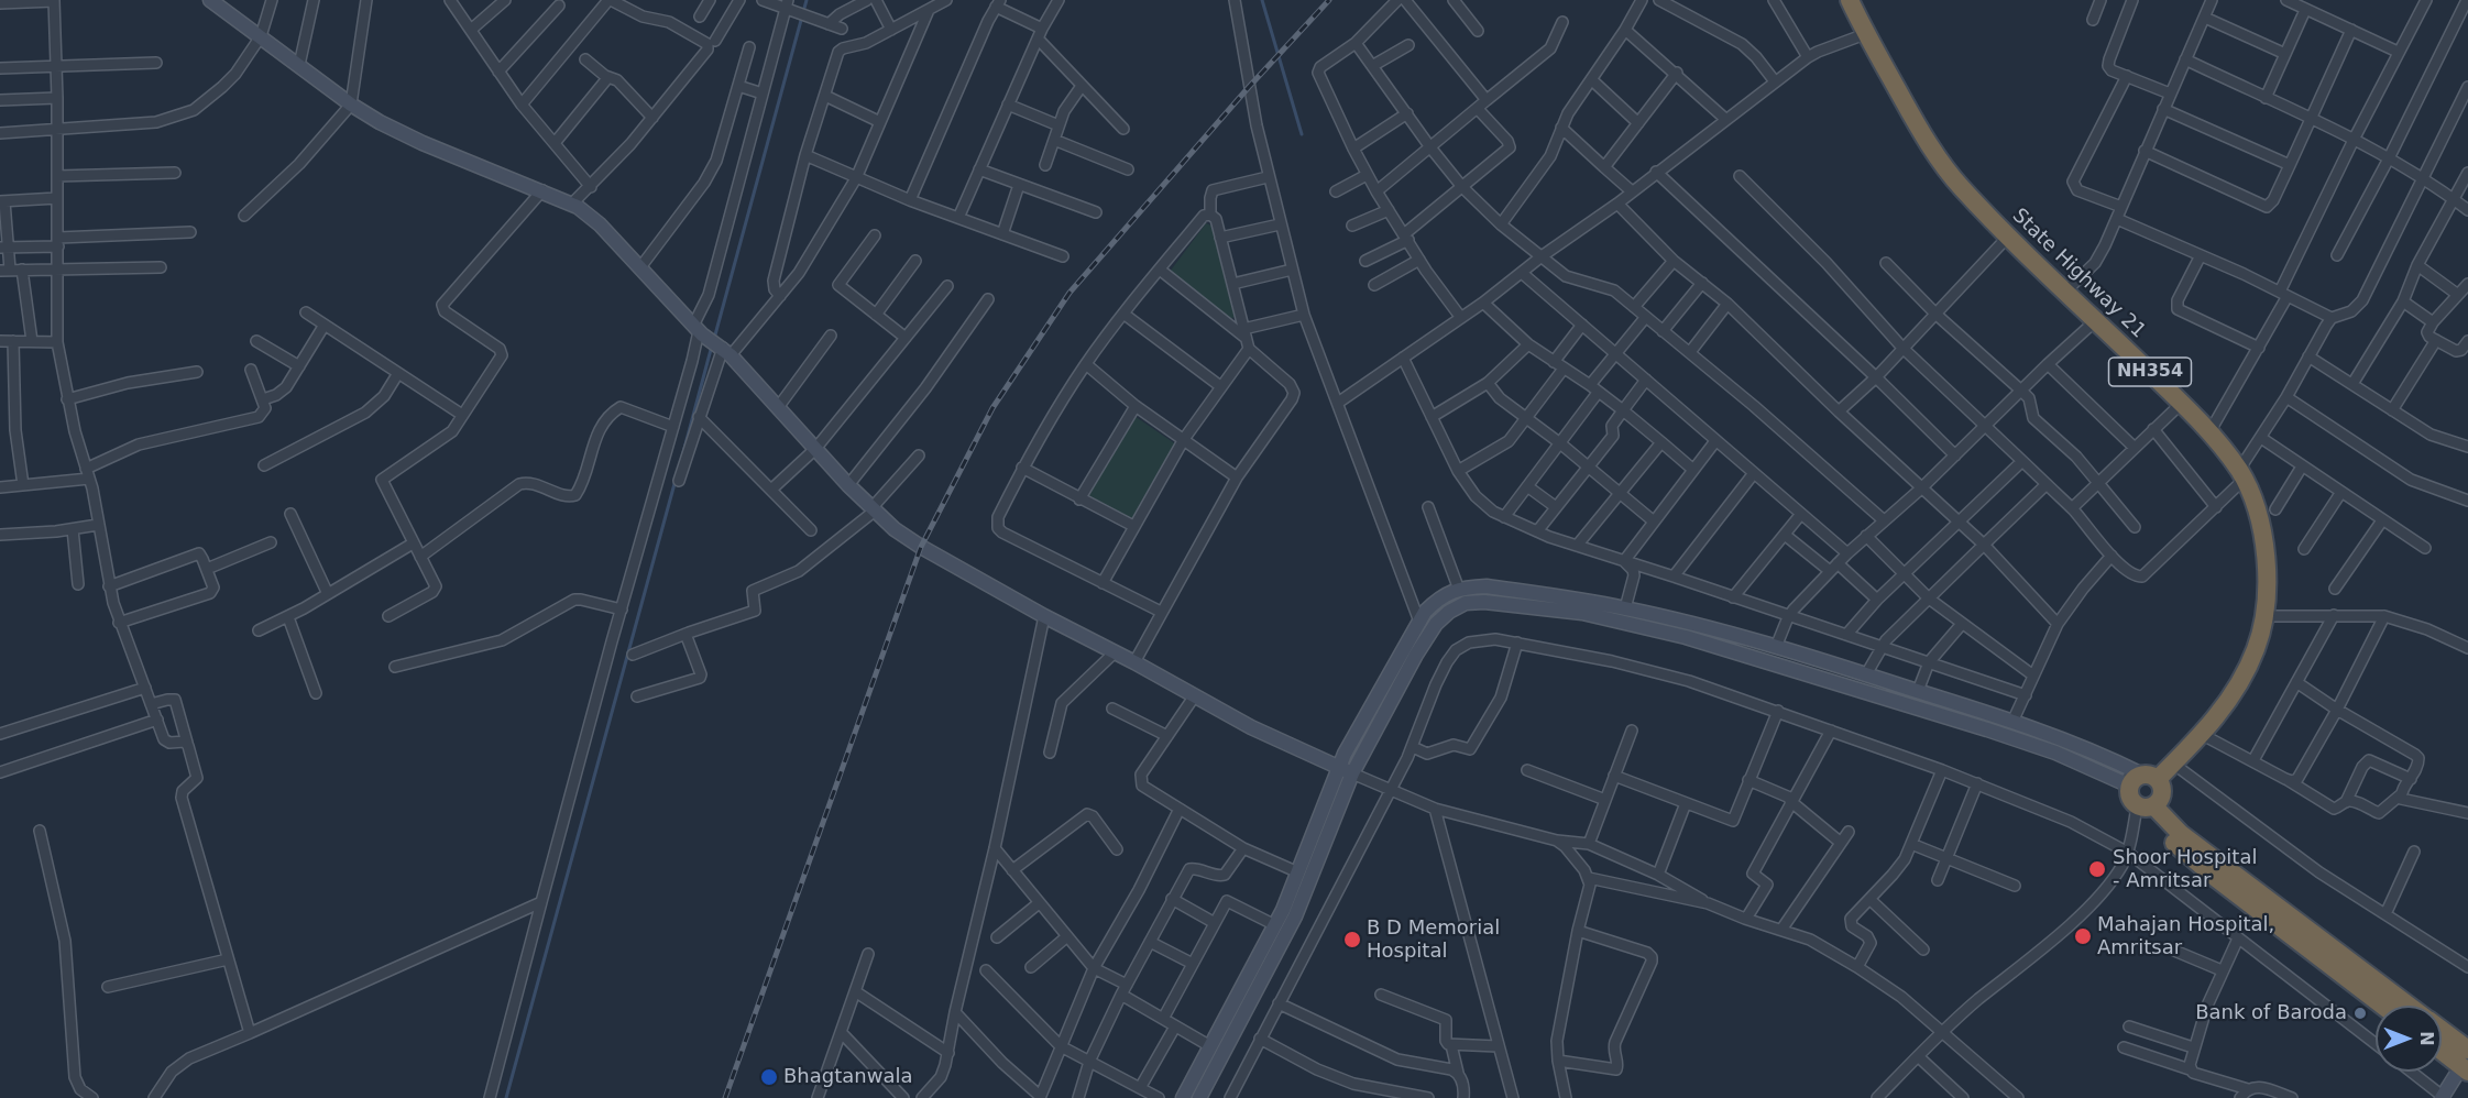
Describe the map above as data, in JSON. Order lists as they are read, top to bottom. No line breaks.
{"streets":{"highway":["State Highway 21","NH354"]},"places":["Shoor Hospital - Amritsar","Mahajan Hospital, Amritsar","B D Memorial Hospital","Bank of Baroda","Bhagtanwala"],"north":"right"}
